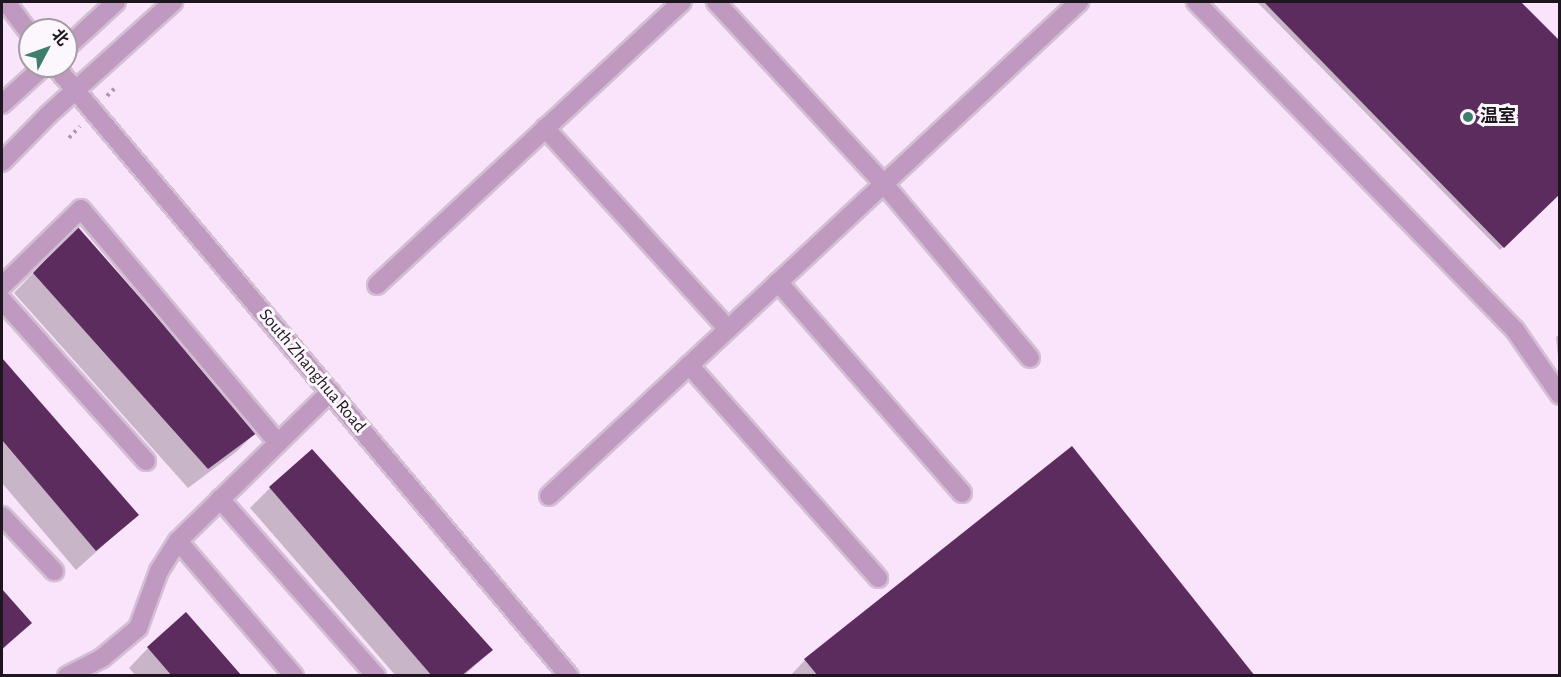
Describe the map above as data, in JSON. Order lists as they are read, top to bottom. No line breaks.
{"streets":{"street":["South Zhanghua Road"]},"places":["温室"],"north":"top right"}
